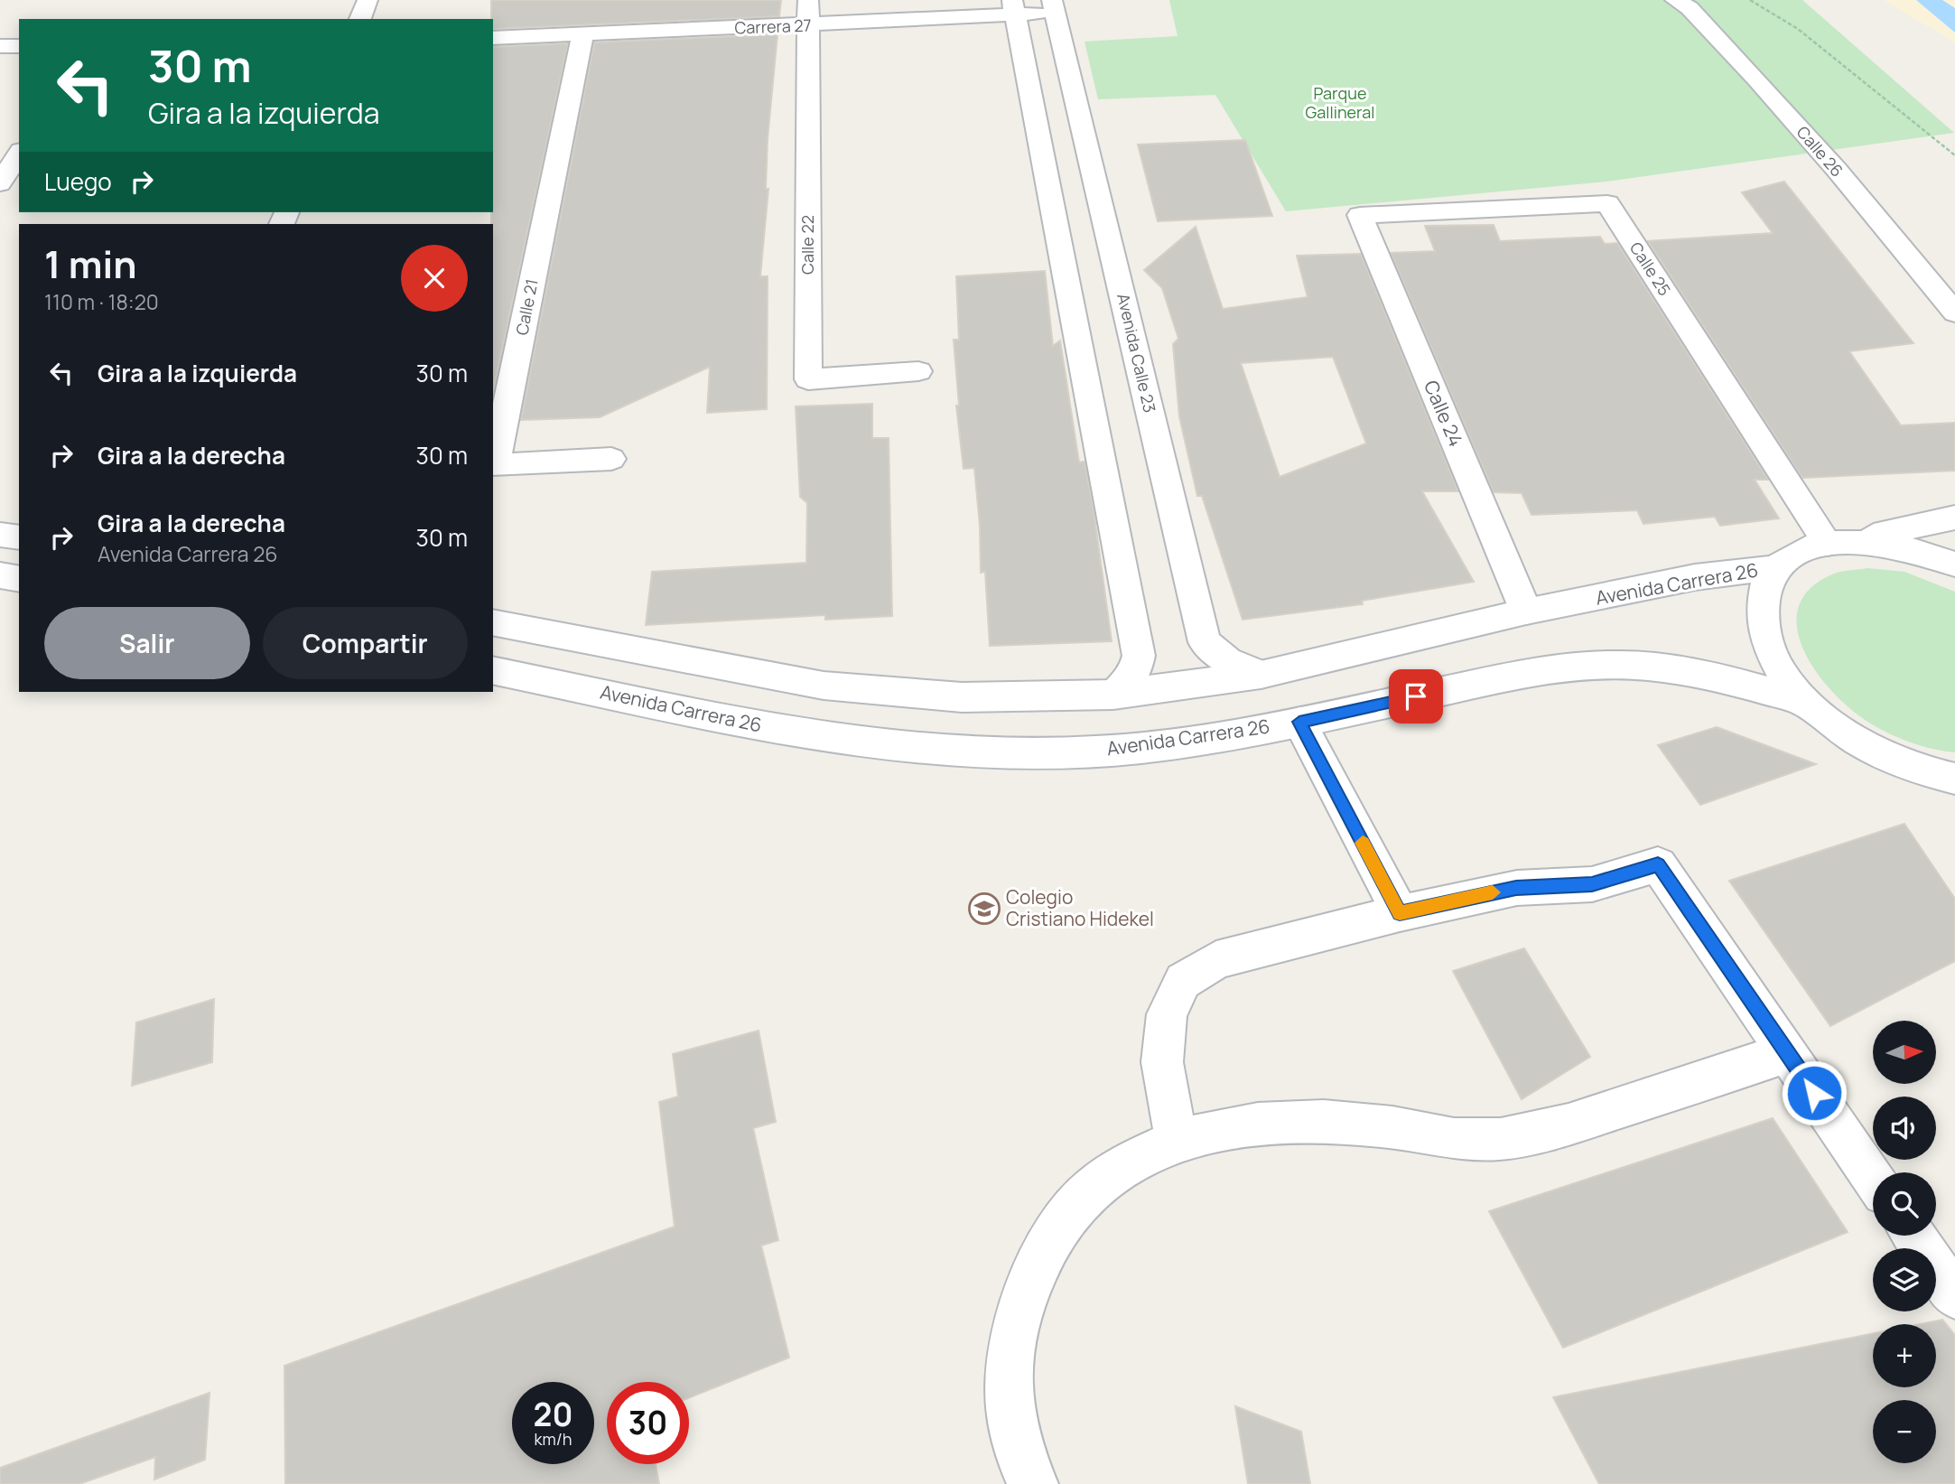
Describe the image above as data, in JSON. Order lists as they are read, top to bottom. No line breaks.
{"streets":{"street":["Carrera 27","Calle 26","Calle 22","Calle 25","Calle 21","Avenida Calle 23","Calle 24","Avenida Carrera 26"]},"crossings":[["Carrera 27","Calle 22"],["Carrera 27","Calle 21"],["Carrera 27","Avenida Calle 23"],["Calle 25","Calle 24"],["Avenida Calle 23","Avenida Carrera 26"],["Calle 24","Avenida Carrera 26"]],"parks":["Parque Gallineral"],"places":{"school or university":["Colegio Cristiano Hidekel"]},"north":"right","page":{"turn":["30 m","Gira a la izquierda"],"then":"Luego","heading":["1 min","110 m · 18:20"],"list":[{"name":"Gira a la izquierda","value":"30 m"},{"name":"Gira a la derecha","value":"30 m"},{"name":"Gira a la derecha","note":"Avenida Carrera 26","value":"30 m"}],"buttons":["Salir","Compartir"],"map_buttons":["+","−"],"speed":"20 km/h","limit":"30"}}
